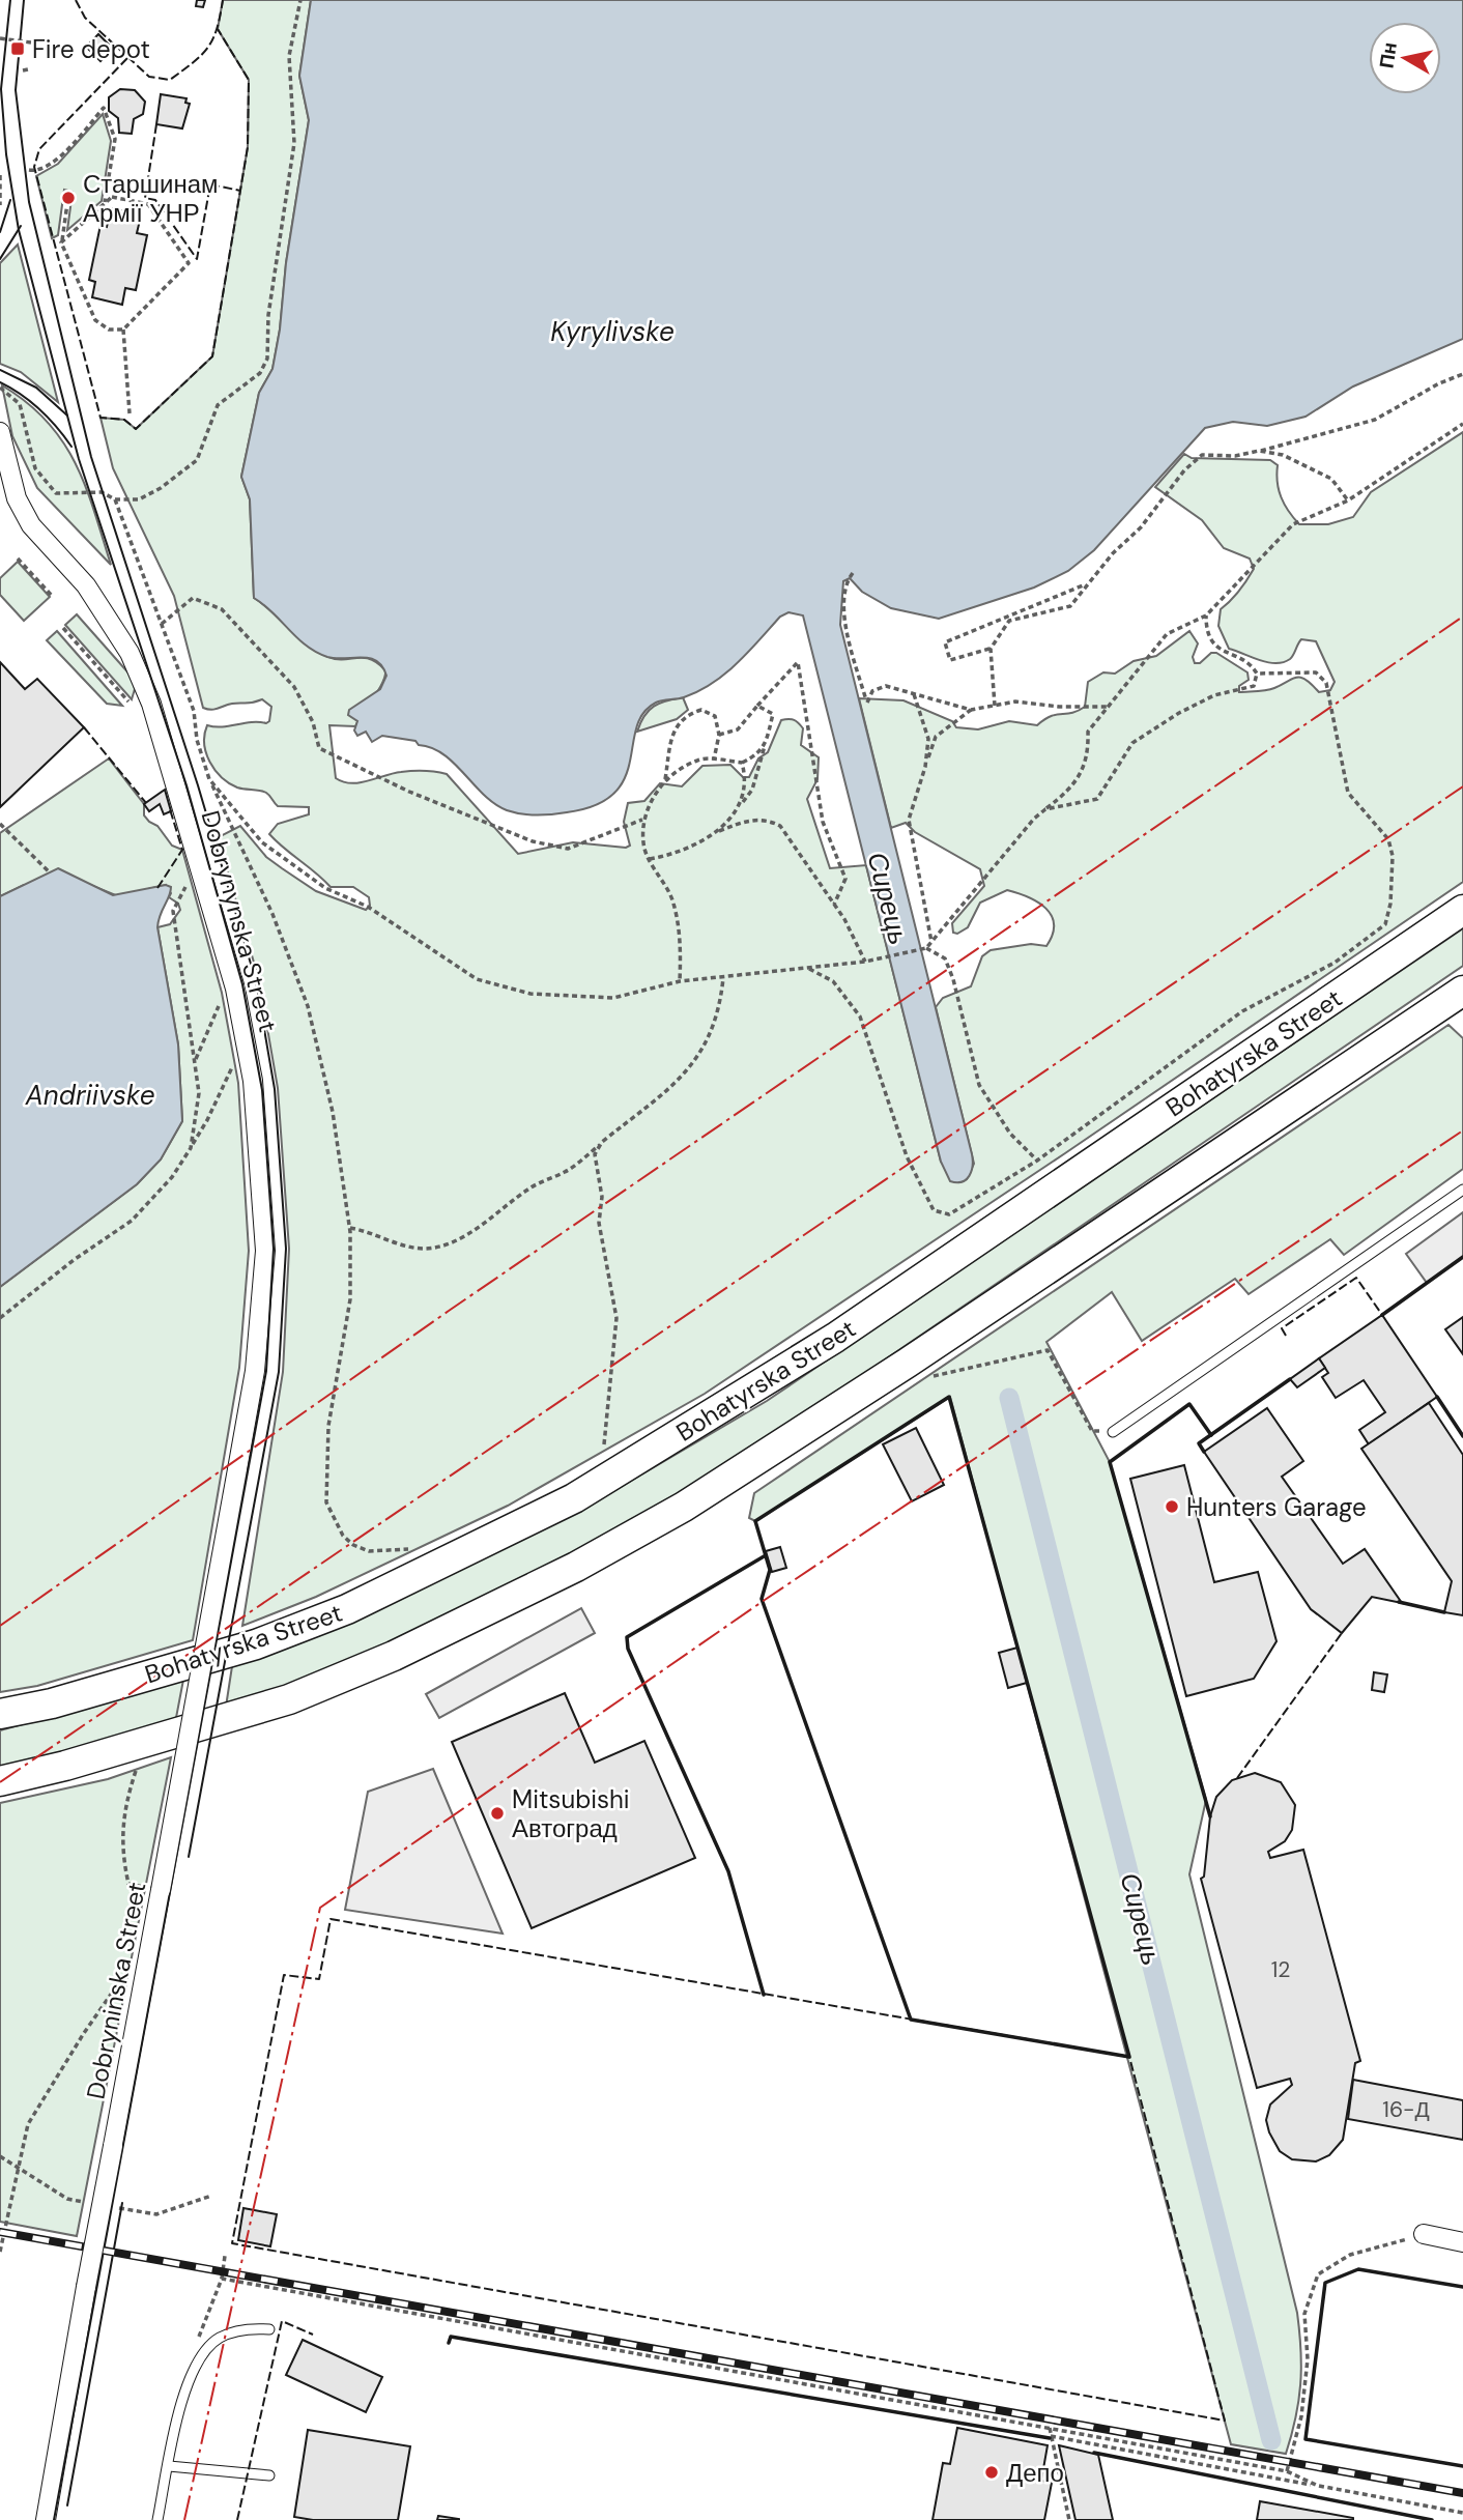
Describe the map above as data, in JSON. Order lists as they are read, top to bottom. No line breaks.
{"streets":{"main road":["Bohatyrska Street"],"street":["Dobrynynska Street","Dobryninska Street"]},"crossings":[["Dobrynynska Street","Dobryninska Street"]],"water":["Kyrylivske","Сирець","Andriivske"],"places":{"transit":["Fire depot"],"other":["Старшинам Армії УНР","Hunters Garage","Mitsubishi Автоград","Депо"]},"house_numbers":["12","16-Д"],"north":"left"}
